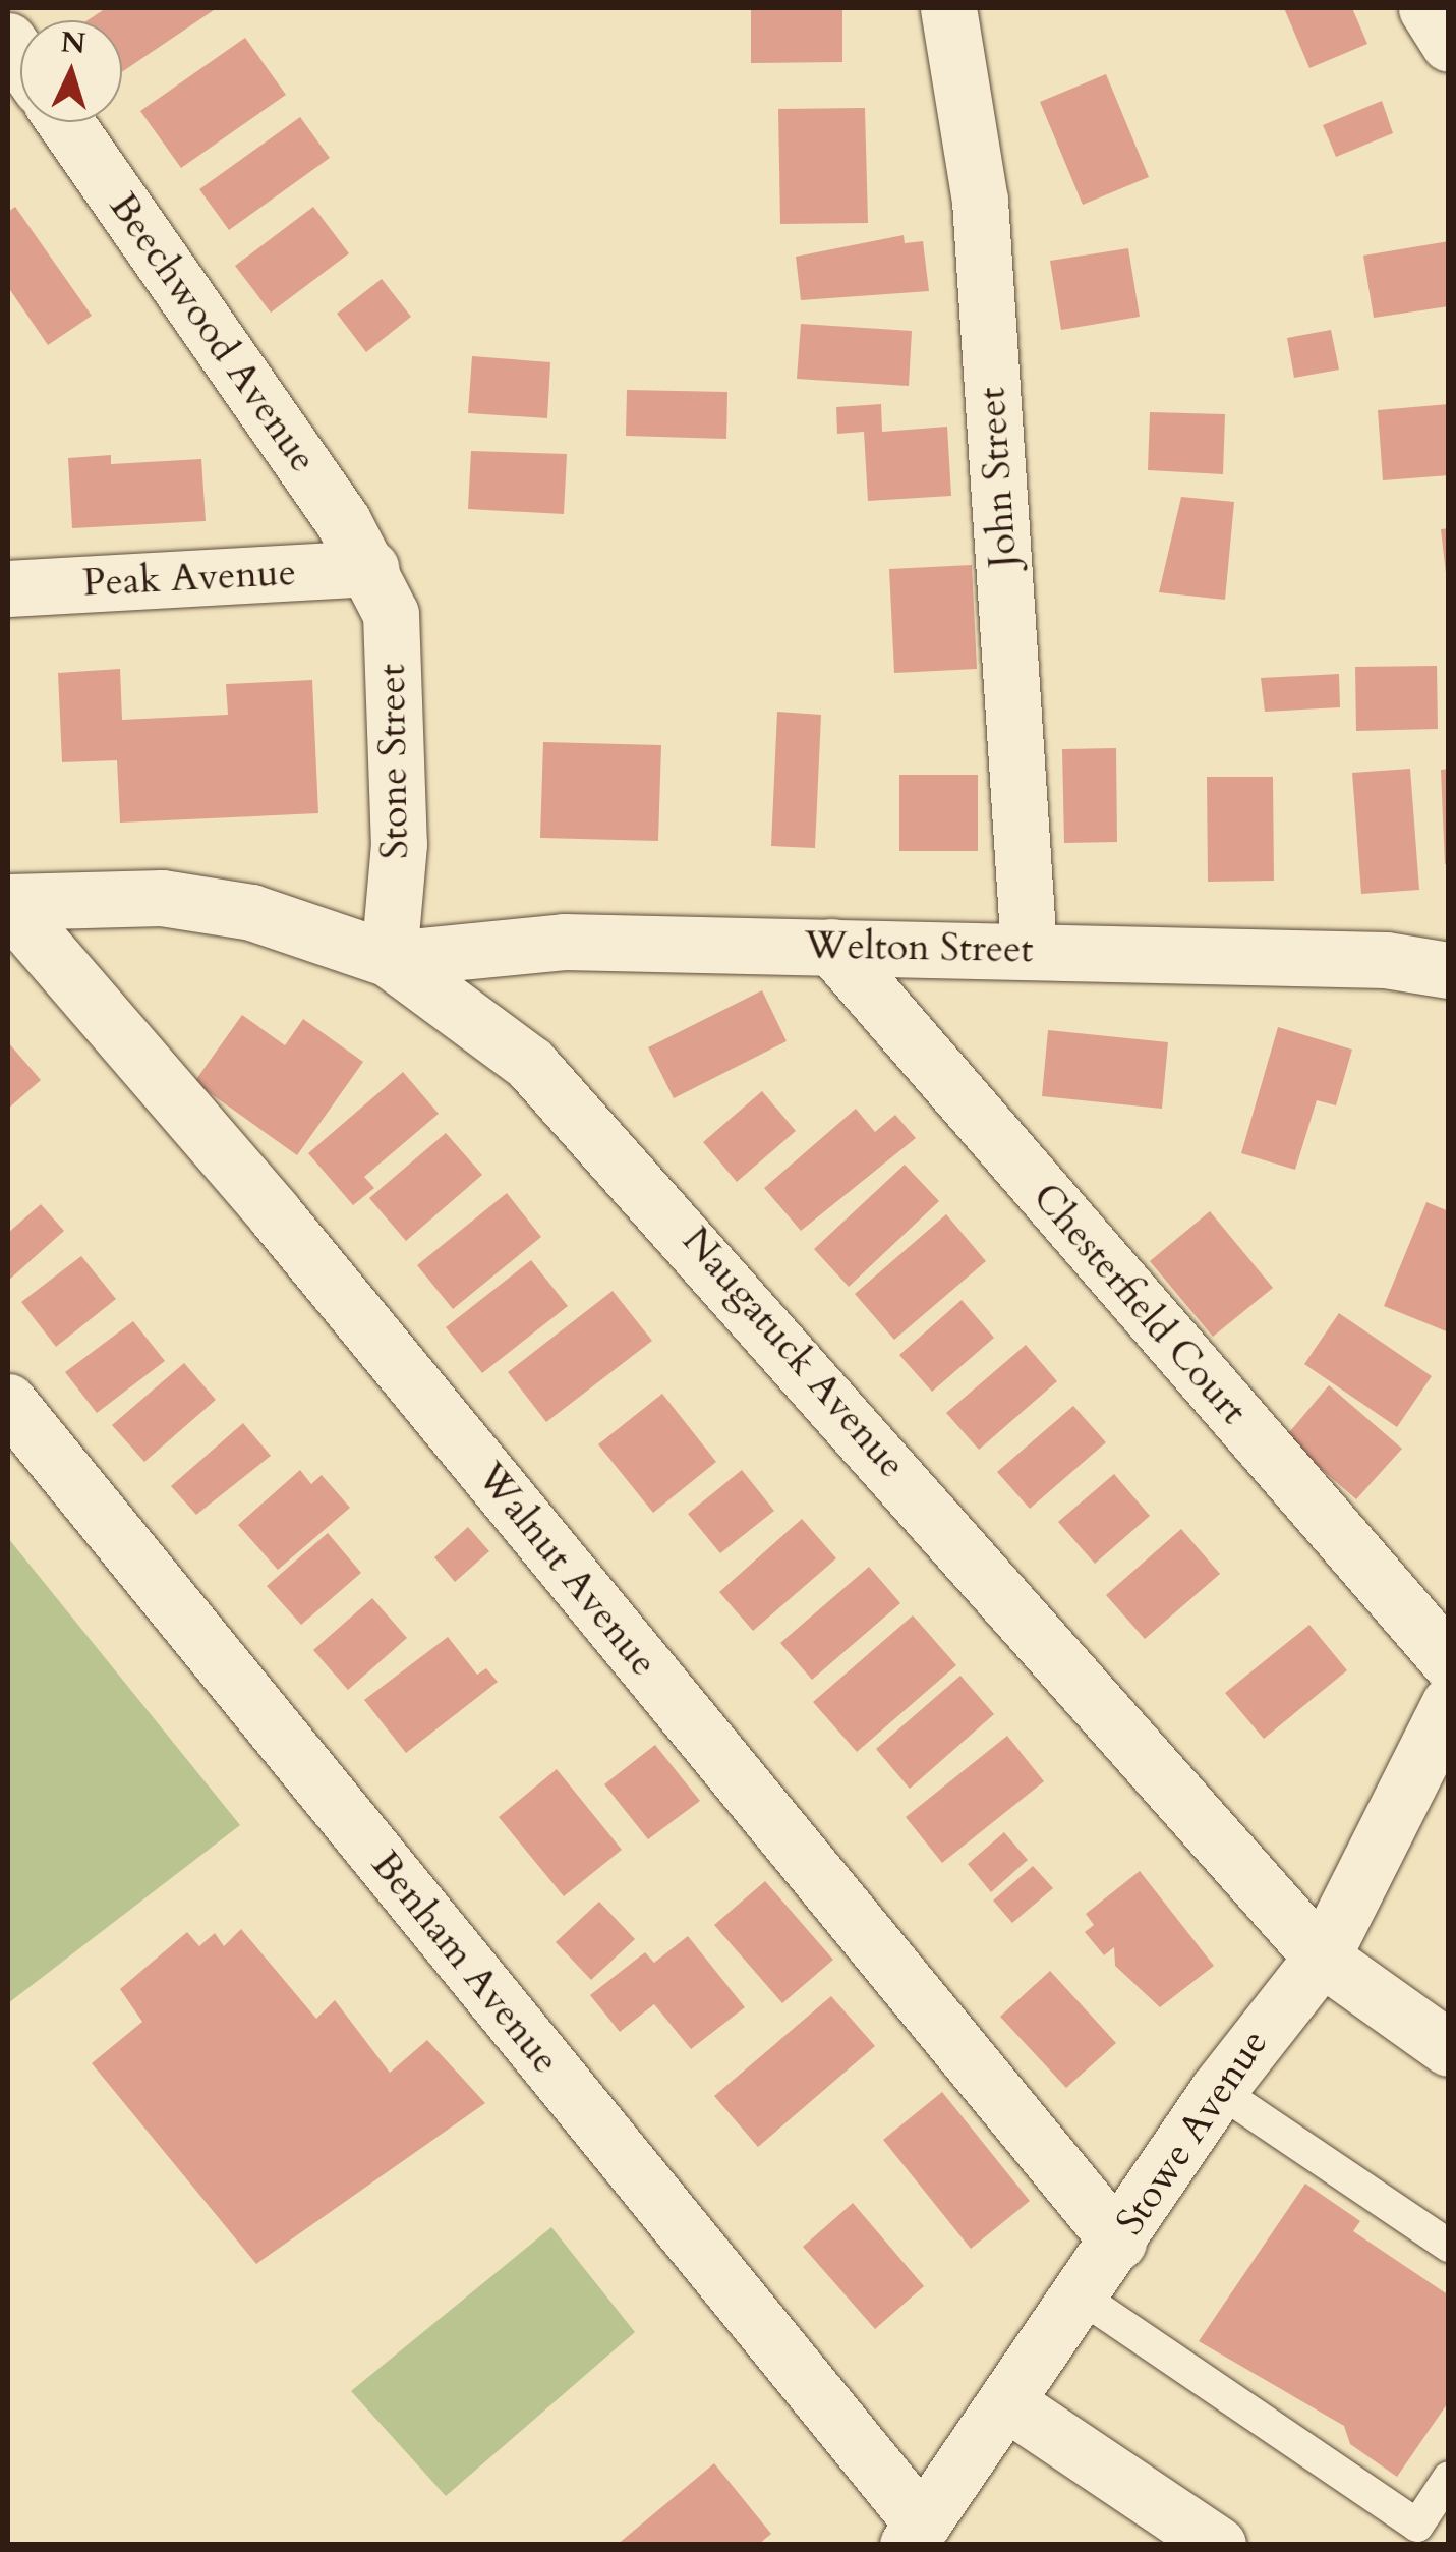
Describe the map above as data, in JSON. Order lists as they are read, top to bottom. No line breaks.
{"streets":{"street":["Beechwood Avenue","John Street","Peak Avenue","Stone Street","Welton Street","Chesterfield Court","Naugatuck Avenue","Walnut Avenue","Benham Avenue","Stowe Avenue"]},"crossings":[["Beechwood Avenue","Peak Avenue"],["Beechwood Avenue","Stone Street"],["John Street","Welton Street"],["Peak Avenue","Stone Street"],["Stone Street","Welton Street"],["Stone Street","Naugatuck Avenue"],["Welton Street","Chesterfield Court"],["Welton Street","Naugatuck Avenue"],["Naugatuck Avenue","Walnut Avenue"],["Naugatuck Avenue","Stowe Avenue"],["Walnut Avenue","Stowe Avenue"],["Benham Avenue","Stowe Avenue"]],"north":"top"}
